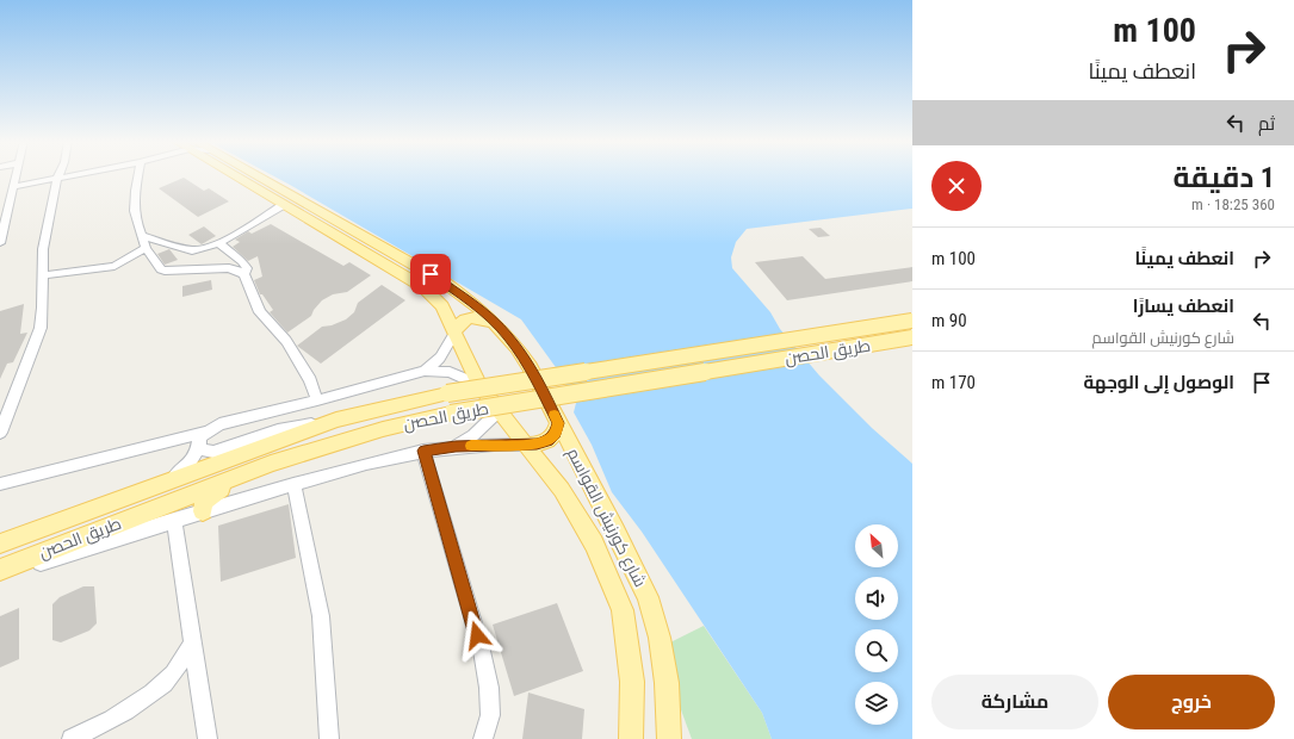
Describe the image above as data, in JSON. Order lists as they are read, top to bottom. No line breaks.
{"streets":{"main road":["طريق الحصن","شارع كورنيش القواسم"]},"north":"top left","page":{"turn":["100 m","انعطف يمينًا"],"then":"ثم","heading":["1 دقيقة","360 m · 18:25"],"list":[{"name":"انعطف يمينًا","value":"100 m"},{"name":"انعطف يسارًا","note":"شارع كورنيش القواسم","value":"90 m"},{"name":"الوصول إلى الوجهة","value":"170 m"}],"buttons":["خروج","مشاركة"]}}
